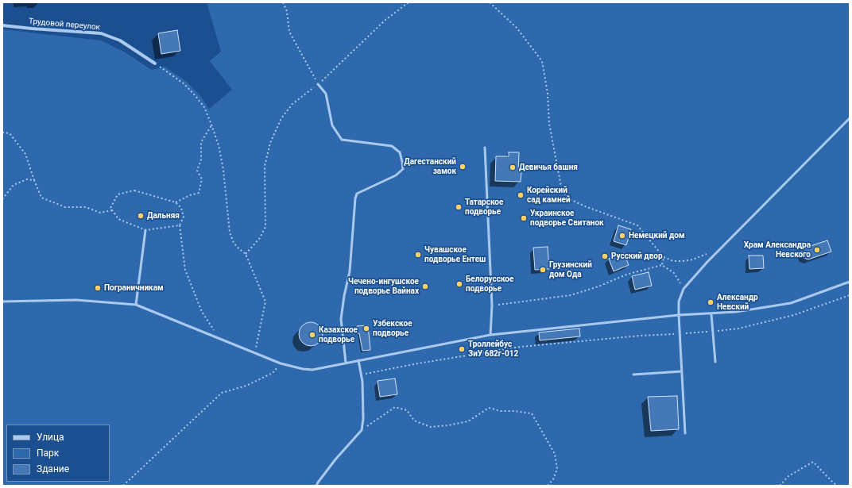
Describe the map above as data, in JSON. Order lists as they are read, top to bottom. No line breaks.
{"streets":{"street":["Трудовой переулок"]},"places":["Дагестанский замок","Девичья башня","Корейский сад камней","Татарское подворье","Дальняя","Украинское подворье Свитанок","Немецкий дом","Храм Александра Невского","Чувашское подворье Ентеш","Русский двор","Грузинский дом Ода","Белорусское подворье","Чечено-ингушское подворье Вайнах","Пограничникам","Александр Невский","Узбекское подворье","Казахское подворье","Троллейбус ЗиУ 682г-012"],"legend":["Улица","Парк","Здание"]}
